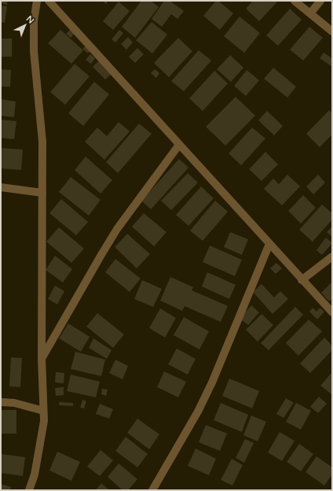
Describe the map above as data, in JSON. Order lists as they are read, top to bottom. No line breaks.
{"north":"top right"}
